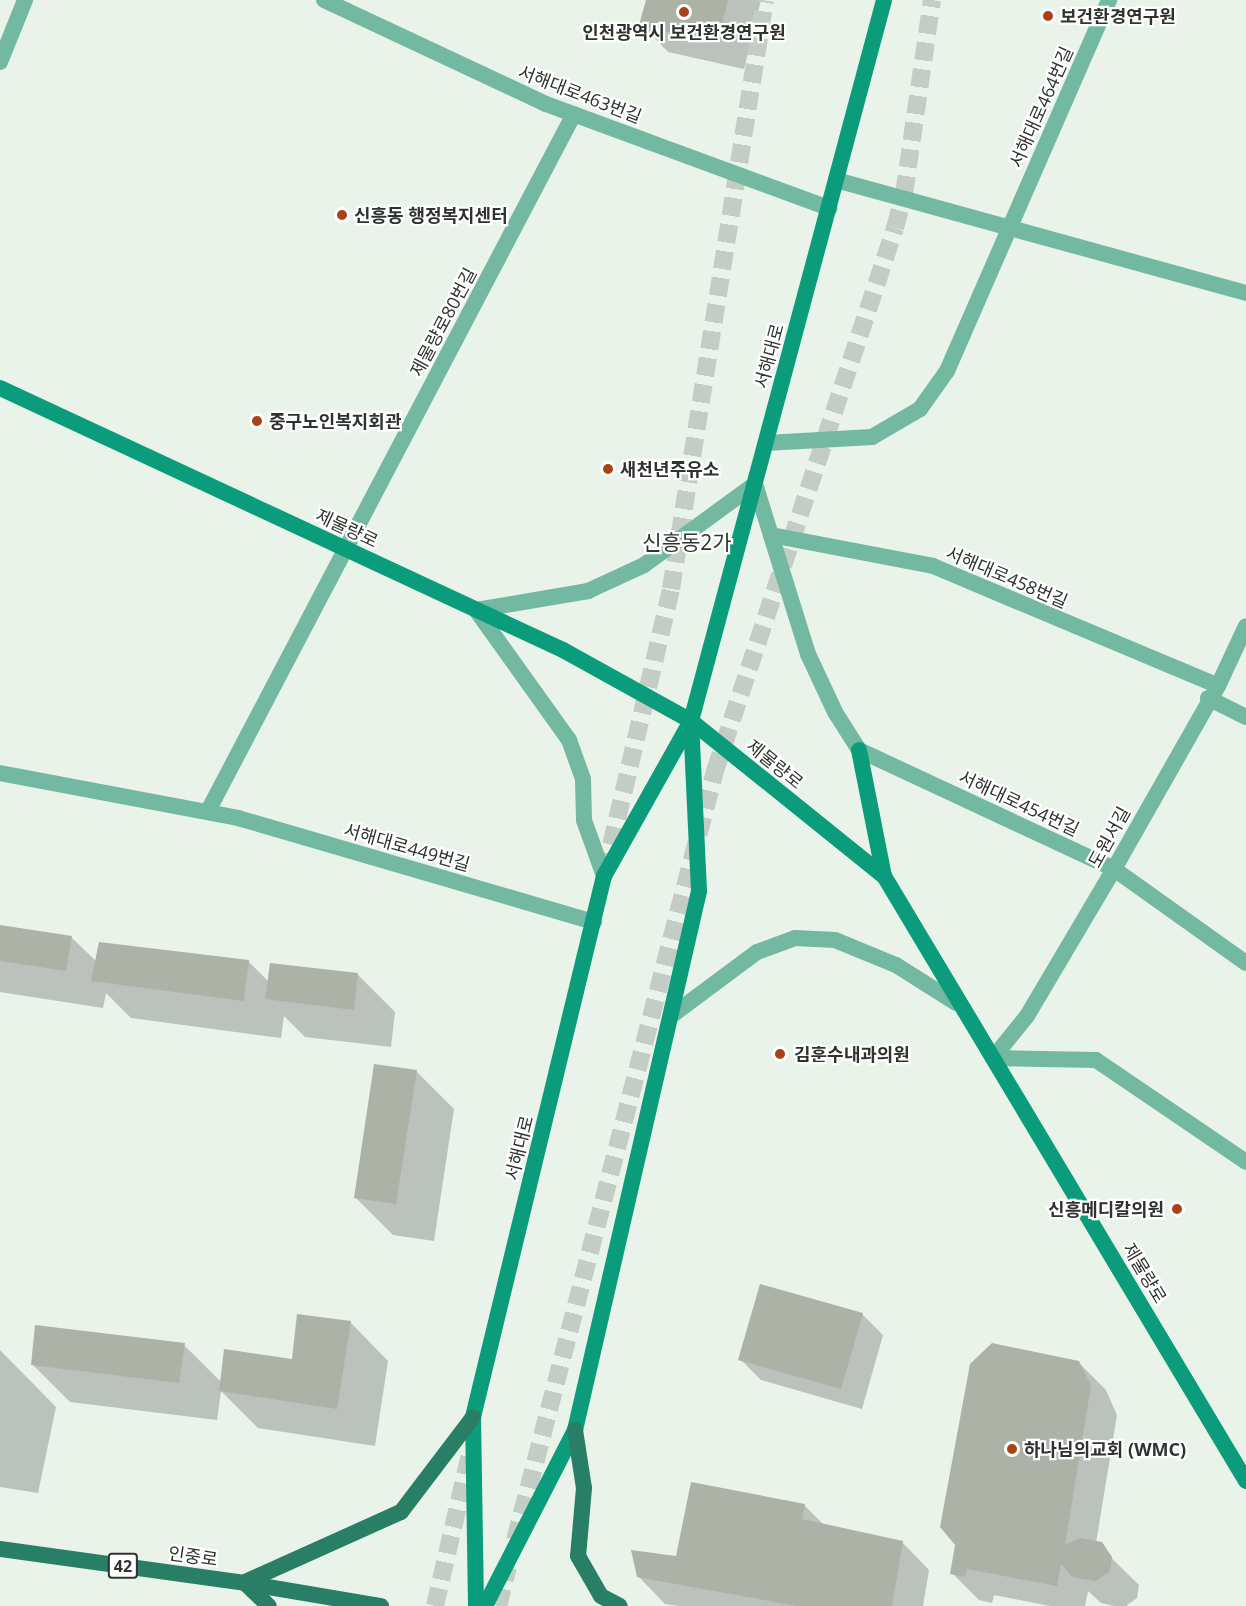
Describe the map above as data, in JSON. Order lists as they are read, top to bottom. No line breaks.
{"streets":{"main road":["서해대로","제물량로","인중로","42"],"street":["서해대로463번길","서해대로464번길","제물량로80번길","서해대로458번길","서해대로454번길","도원서길","서해대로449번길"]},"crossings":[["서해대로463번길","제물량로80번길"],["서해대로463번길","서해대로"],["서해대로464번길","서해대로"],["제물량로80번길","제물량로"],["서해대로","제물량로"],["서해대로","서해대로449번길"],["제물량로","도원서길"],["서해대로458번길","도원서길"],["서해대로454번길","도원서길"]],"districts":["신흥동2가"],"places":["인천광역시 보건환경연구원","보건환경연구원","신흥동 행정복지센터","중구노인복지회관","새천년주유소","김훈수내과의원","신흥메디칼의원","하나님의교회 (WMC)"]}
